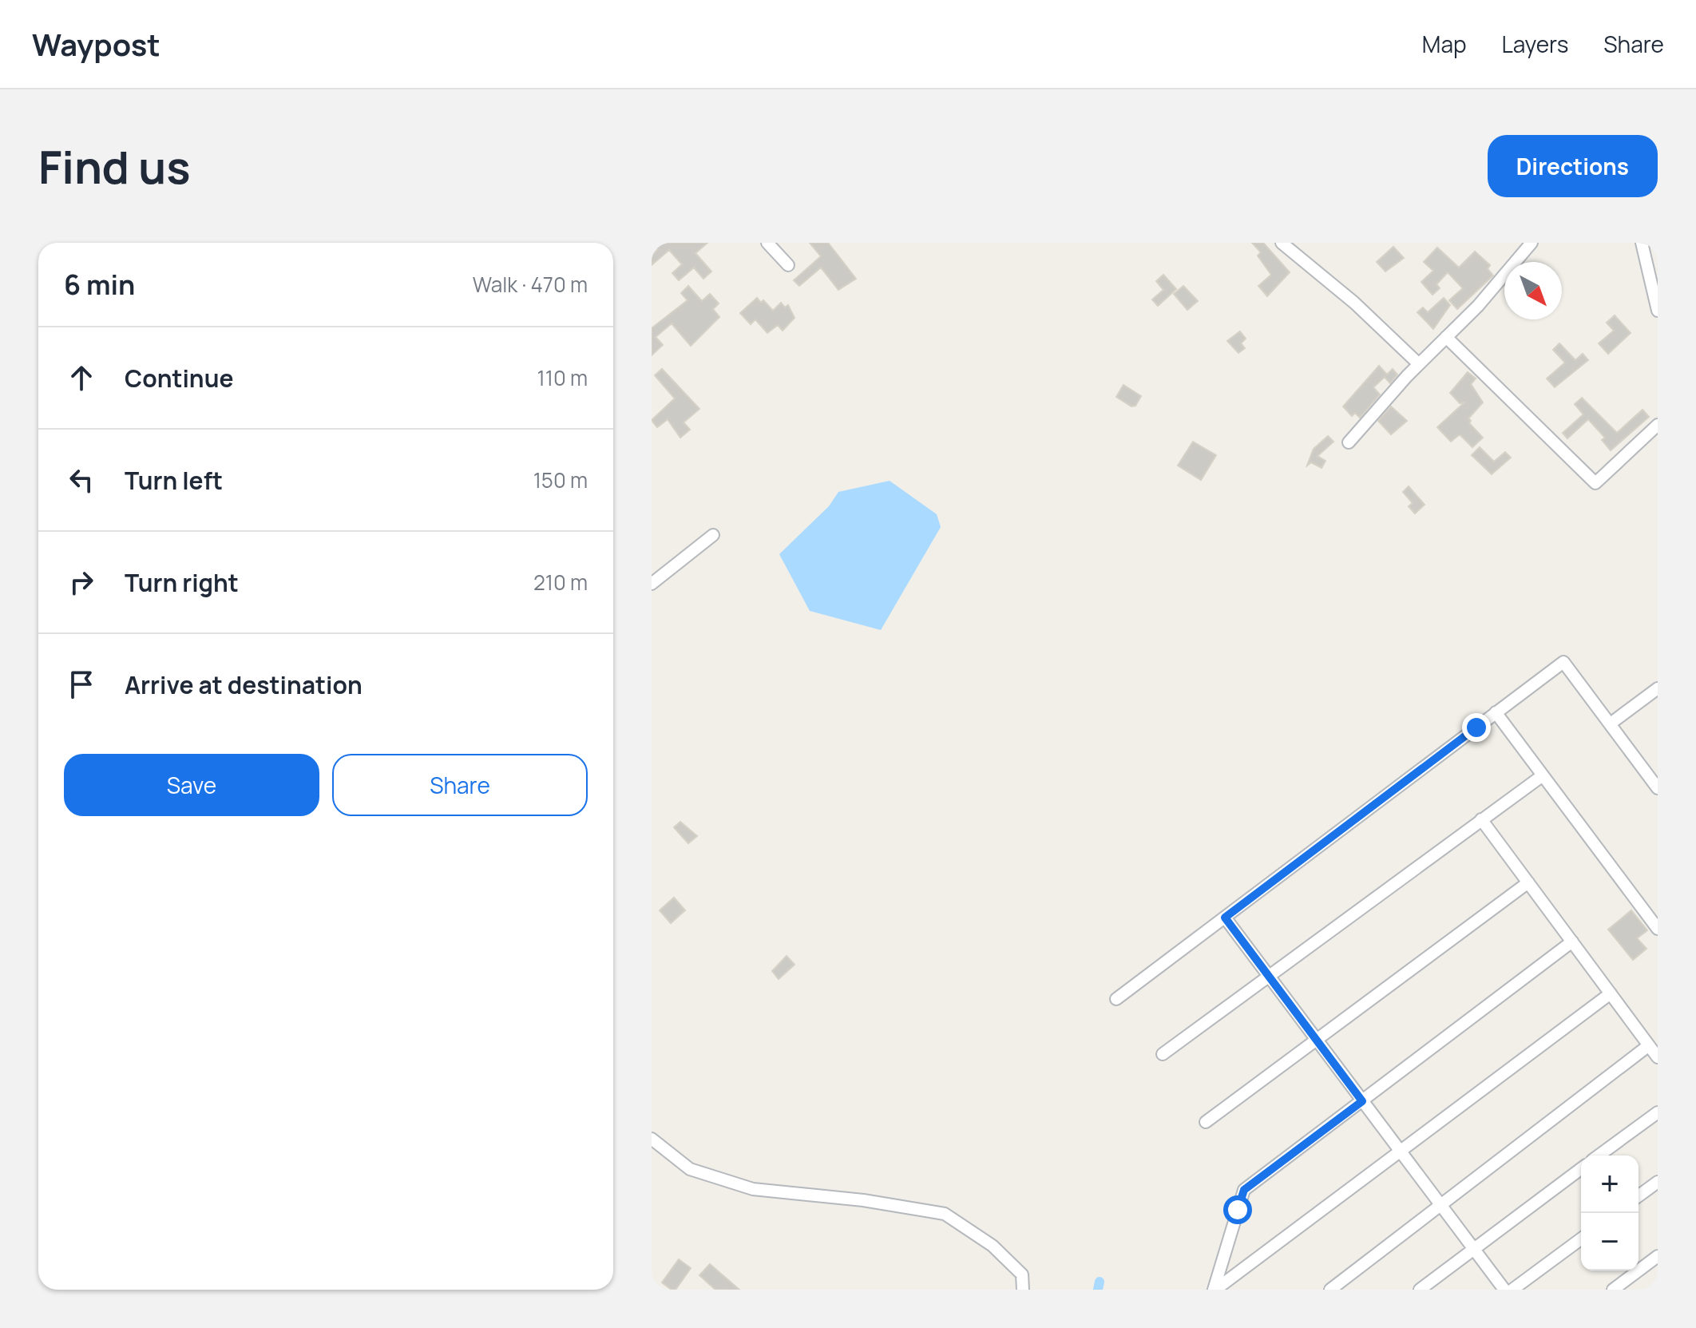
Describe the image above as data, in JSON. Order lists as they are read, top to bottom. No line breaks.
{"north":"bottom right","page":{"header":"Waypost","nav":["Map","Layers","Share"],"buttons":["Directions",["Save","Share"]],"title":"Find us","heading":["6 min","Walk · 470 m"],"list":[["Continue","110 m"],["Turn left","150 m"],["Turn right","210 m"],"Arrive at destination"],"map_buttons":["+","−"]}}
